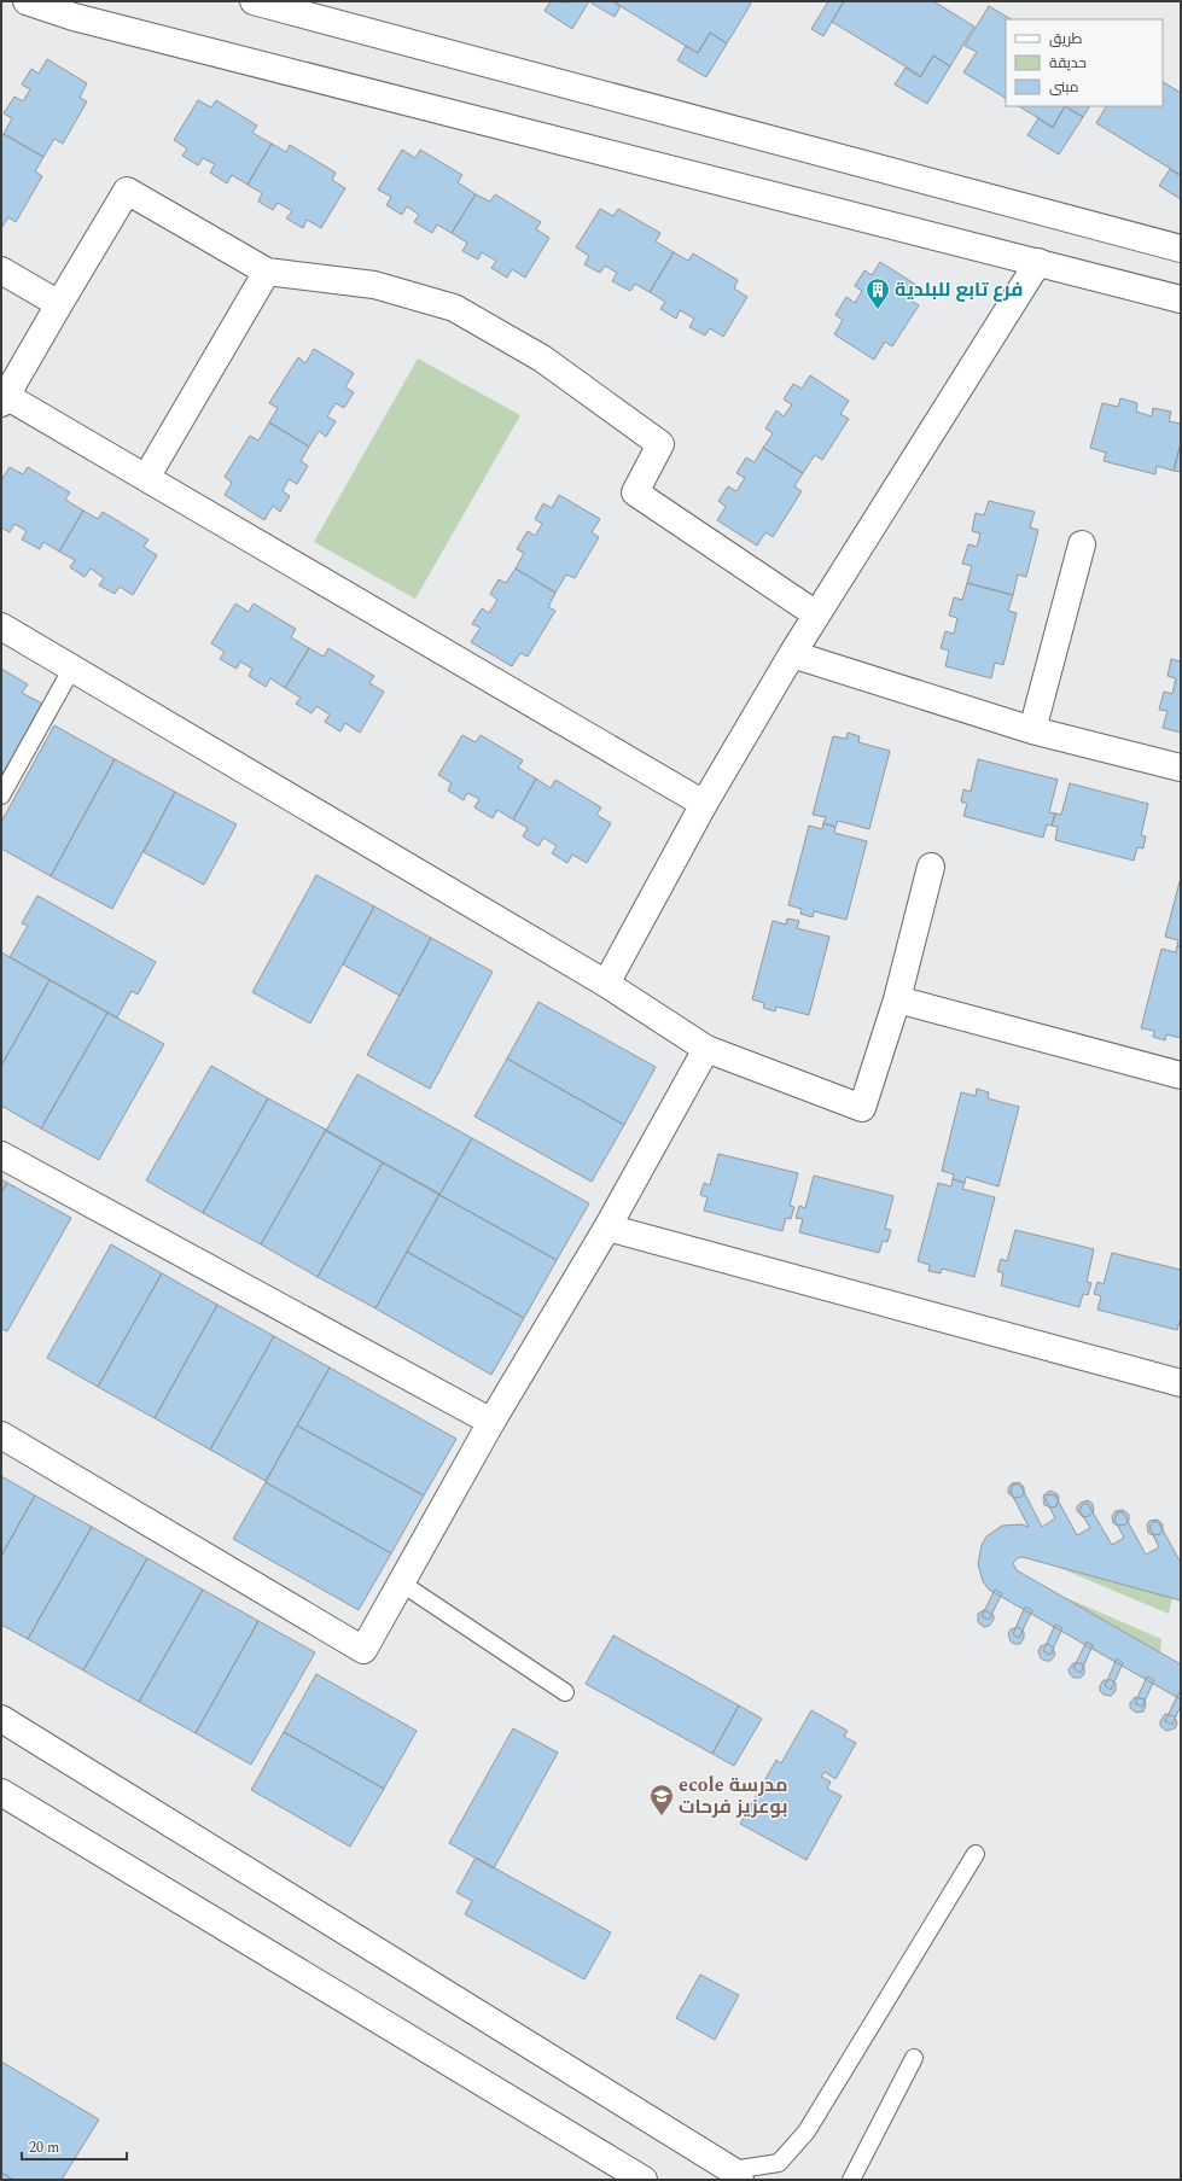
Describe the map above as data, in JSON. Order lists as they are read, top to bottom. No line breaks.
{"places":{"building":["فرع تابع للبلدية"],"school or university":["ecole مدرسة بوعزيز فرحات"]},"legend":["طريق","حديقة","مبنى"],"scale_bar":"20 m"}
